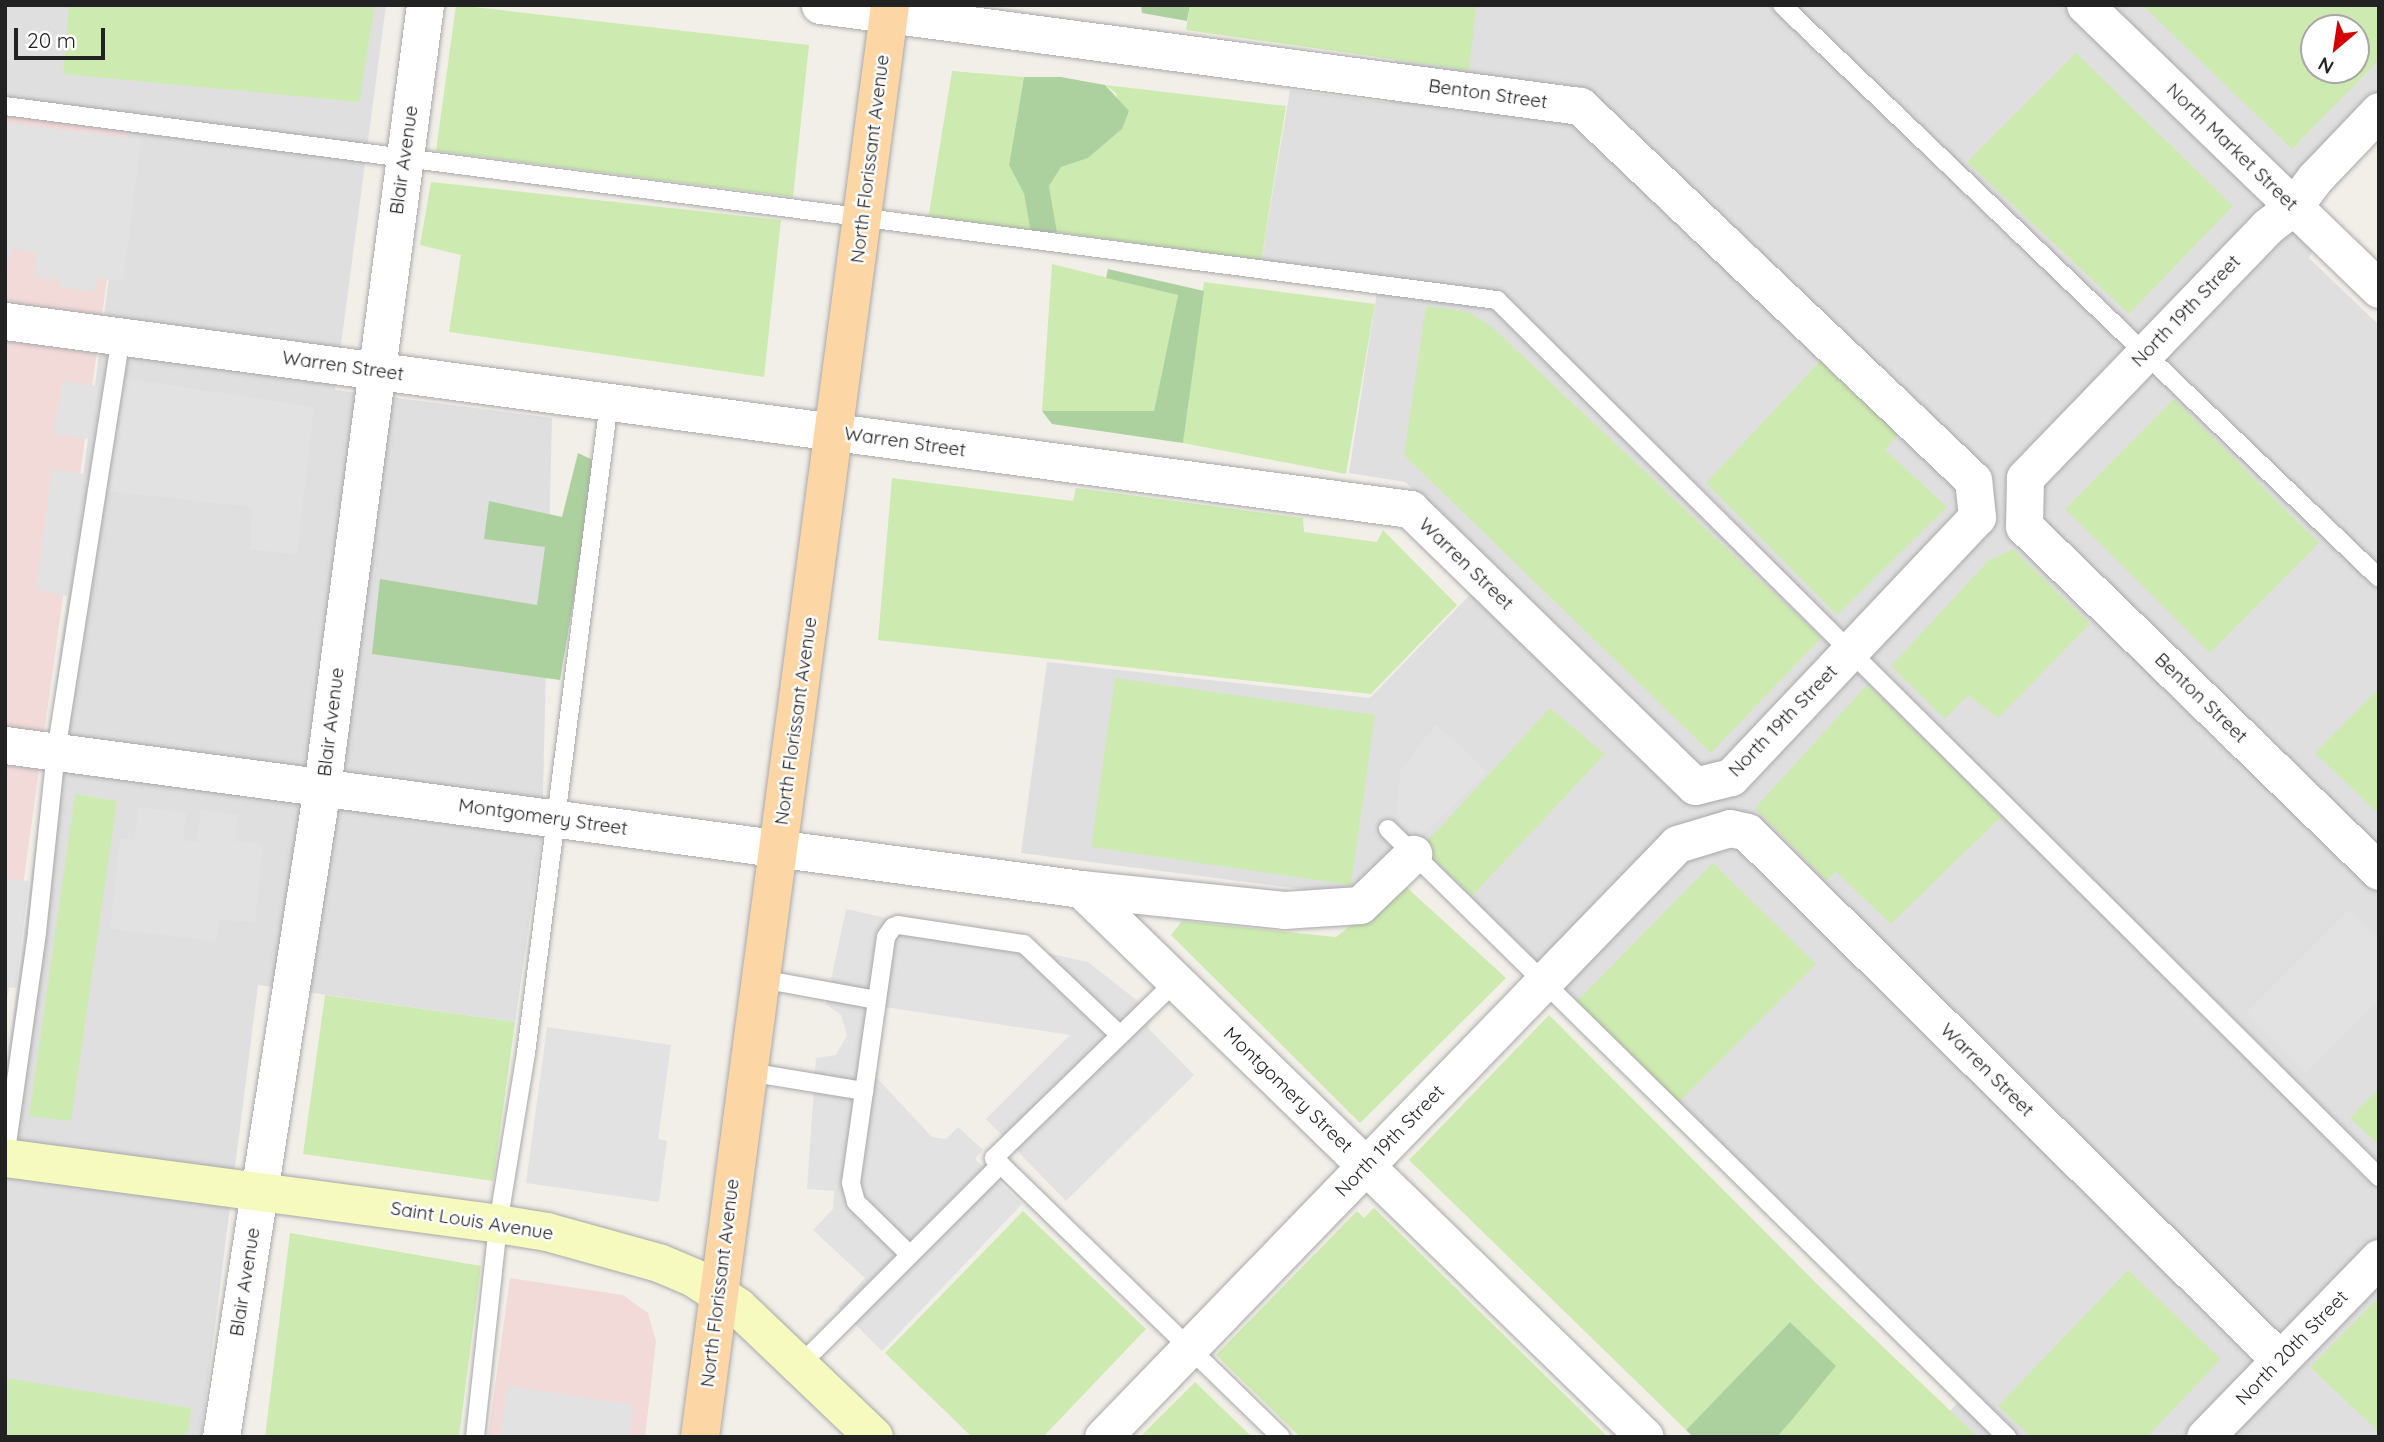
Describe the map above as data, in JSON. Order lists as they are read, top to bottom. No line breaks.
{"streets":{"main road":["North Florissant Avenue"],"street":["Benton Street","North Market Street","Blair Avenue","North 19th Street","Warren Street","Montgomery Street","Saint Louis Avenue","North 20th Street"]},"crossings":[["Benton Street","North Florissant Avenue"],["Benton Street","North 19th Street"],["North Market Street","North 19th Street"],["North Florissant Avenue","Warren Street"],["North Florissant Avenue","Montgomery Street"],["North Florissant Avenue","Saint Louis Avenue"],["Blair Avenue","Warren Street"],["Blair Avenue","Montgomery Street"],["Blair Avenue","Saint Louis Avenue"],["North 19th Street","Warren Street"],["North 19th Street","Montgomery Street"],["Warren Street","North 20th Street"]],"scale_bar":"20 m","north":"bottom left"}
